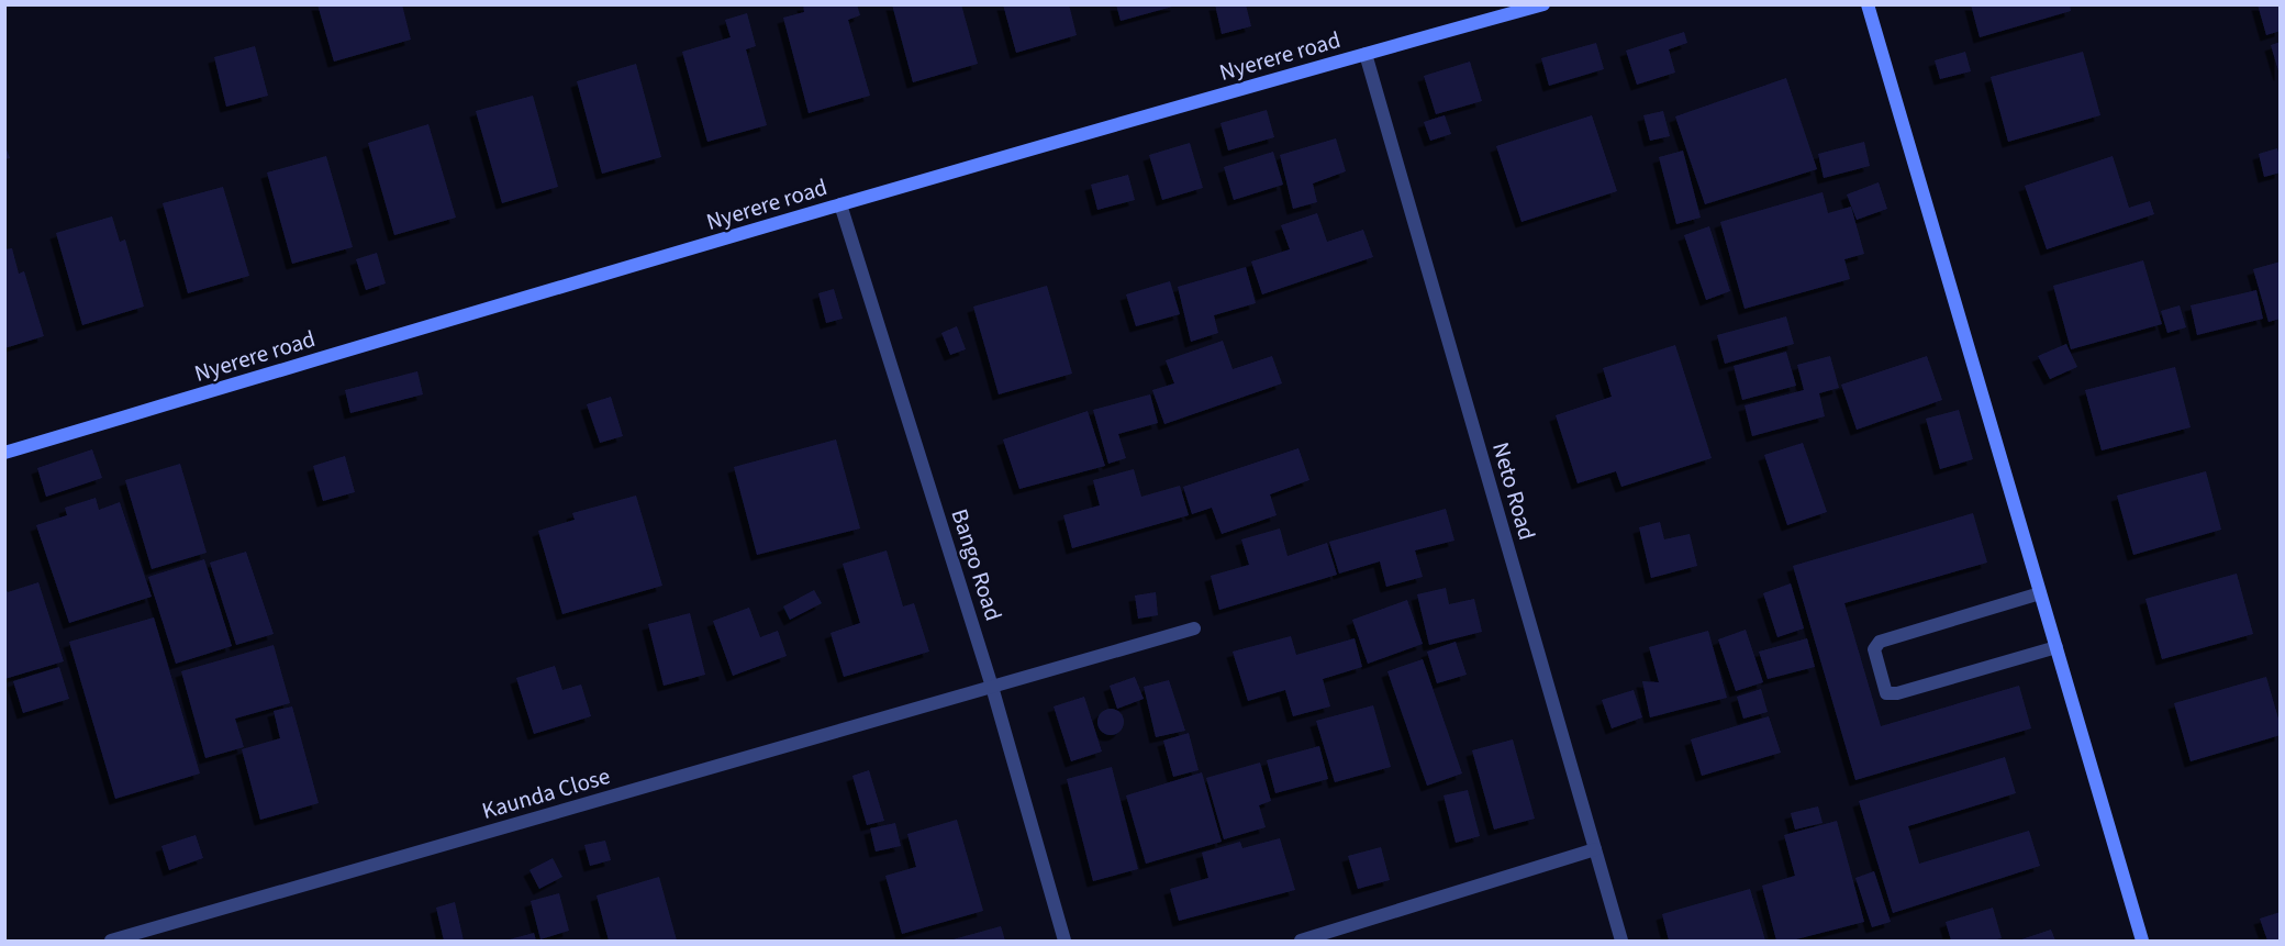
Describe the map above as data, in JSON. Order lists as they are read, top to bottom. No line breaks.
{"streets":{"street":["Nyerere road","Neto Road","Bango Road","Kaunda Close"]},"crossings":[["Nyerere road","Neto Road"],["Nyerere road","Bango Road"],["Bango Road","Kaunda Close"]]}
